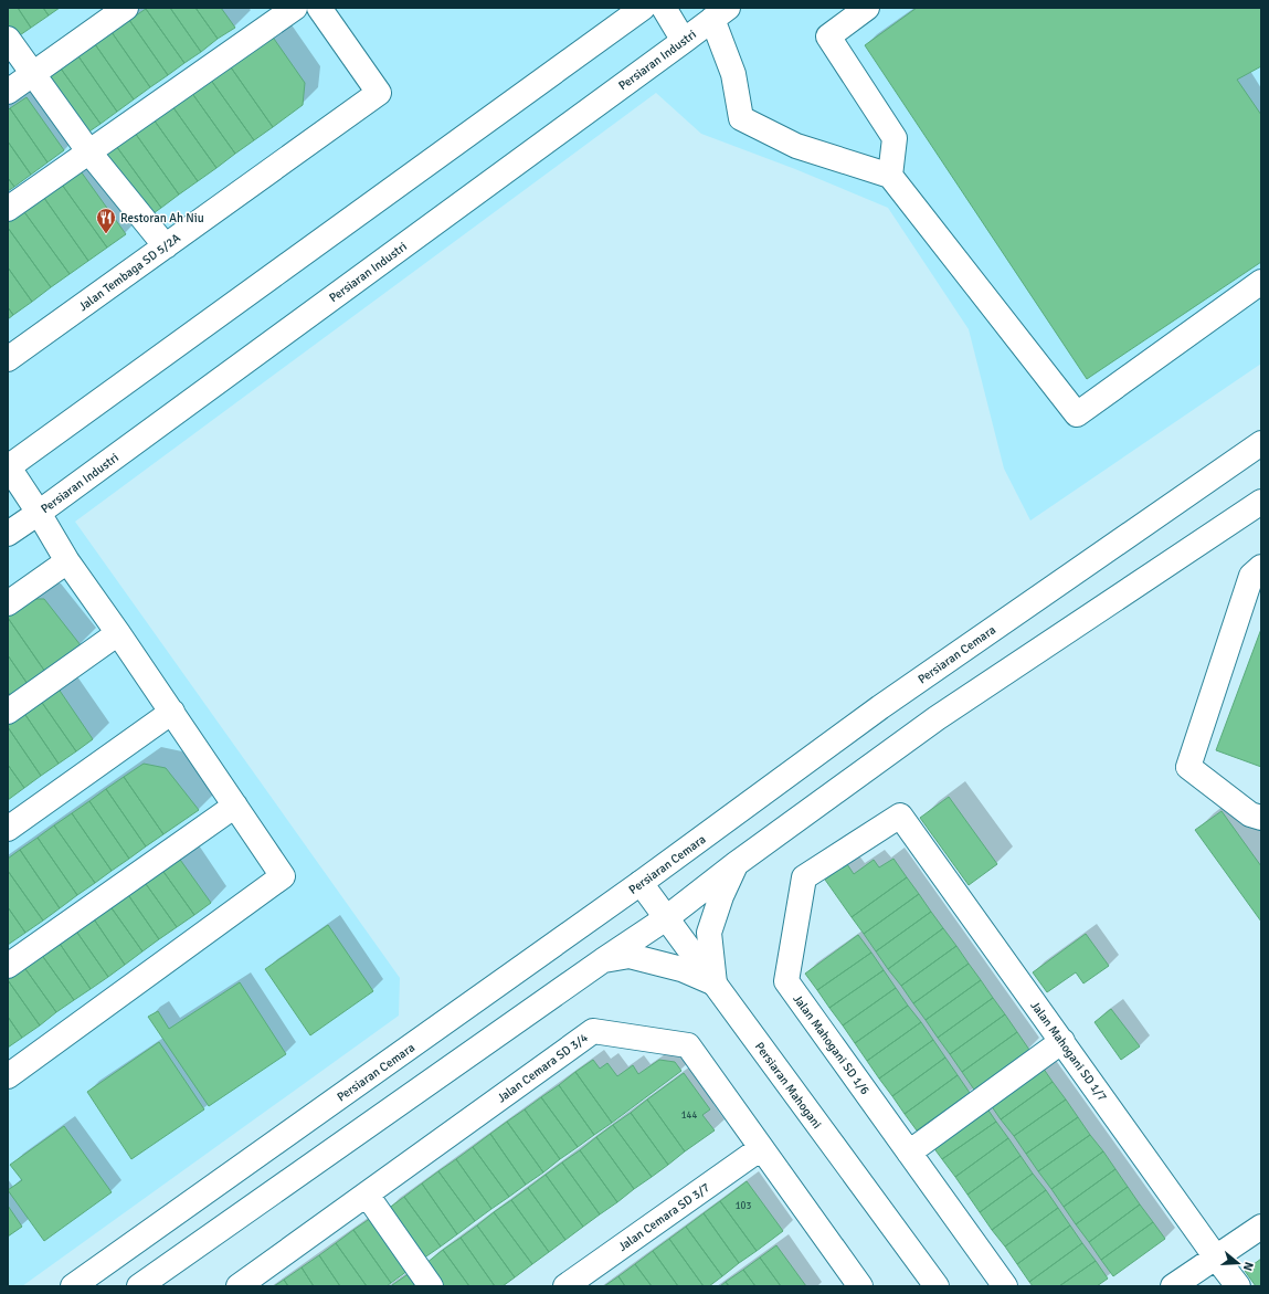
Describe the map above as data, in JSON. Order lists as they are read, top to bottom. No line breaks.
{"streets":{"street":["Persiaran Industri","Jalan Tembaga SD 5/2A","Persiaran Cemara","Jalan Mahogani SD 1/6","Jalan Mahogani SD 1/7","Jalan Cemara SD 3/4","Persiaran Mahogani","Jalan Cemara SD 3/7"]},"crossings":[["Persiaran Cemara","Persiaran Mahogani"],["Jalan Mahogani SD 1/6","Jalan Mahogani SD 1/7"],["Jalan Cemara SD 3/4","Jalan Cemara SD 3/7"]],"places":{"restaurant":["Restoran Ah Niu"]},"house_numbers":["144","103"],"north":"right"}
